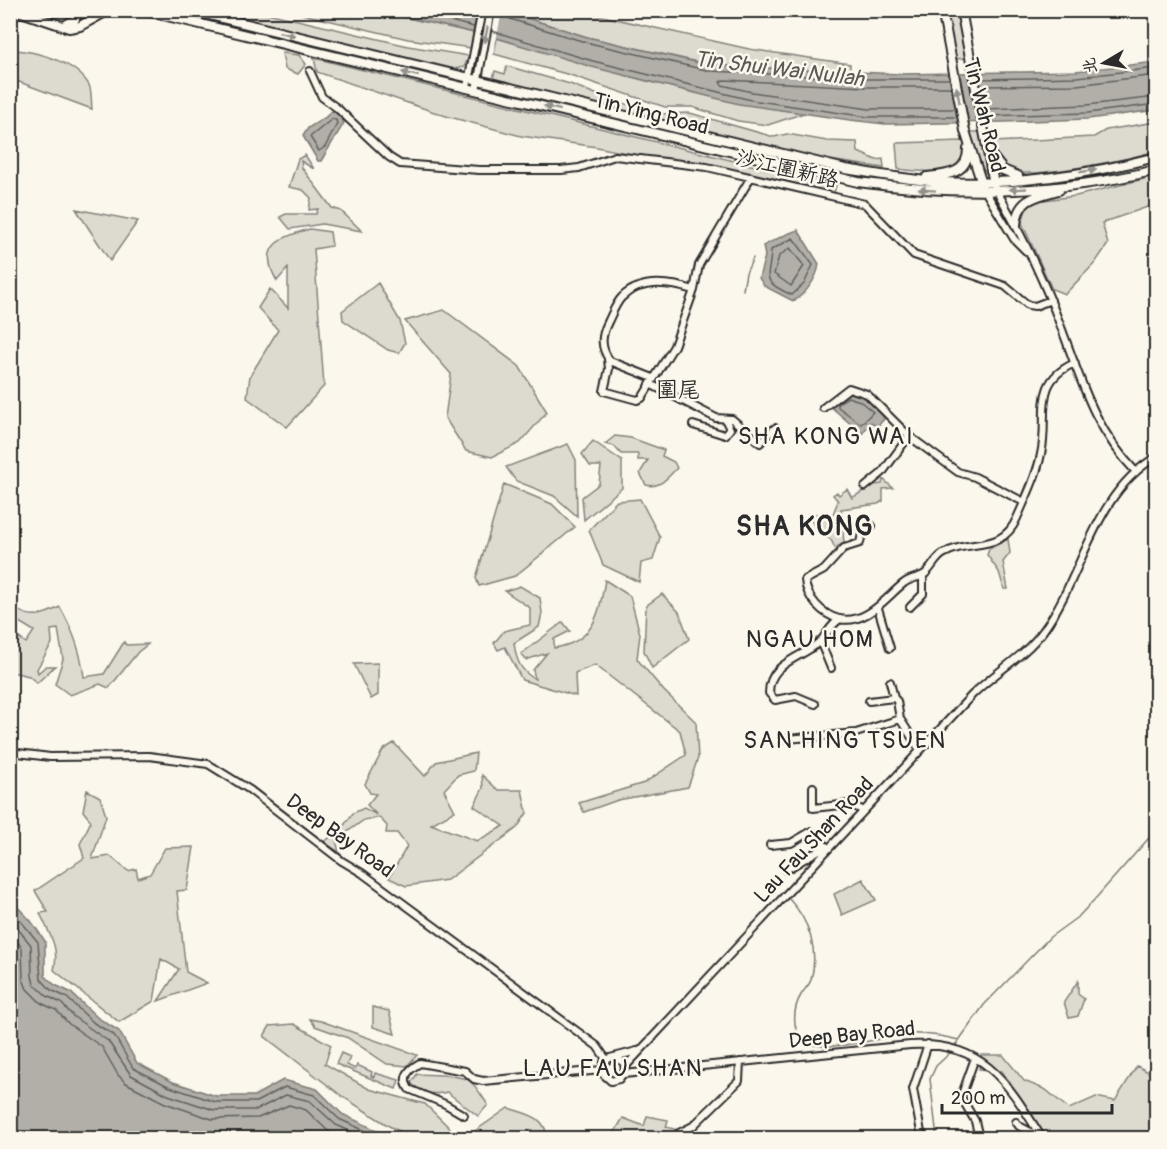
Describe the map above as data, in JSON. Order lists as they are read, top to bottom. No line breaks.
{"streets":{"main road":["Tin Ying Road","Tin Wah Road"],"street":["沙江圍新路","Deep Bay Road","Lau Fau Shan Road"]},"crossings":[["Tin Ying Road","Tin Wah Road"],["Tin Wah Road","沙江圍新路"],["Tin Wah Road","Lau Fau Shan Road"],["Deep Bay Road","Lau Fau Shan Road"]],"districts":["圍尾","SHA KONG WAI","SHA KONG","NGAU HOM","SAN HING TSUEN","LAU FAU SHAN"],"water":["Tin Shui Wai Nullah"],"scale_bar":"200 m","north":"left"}
